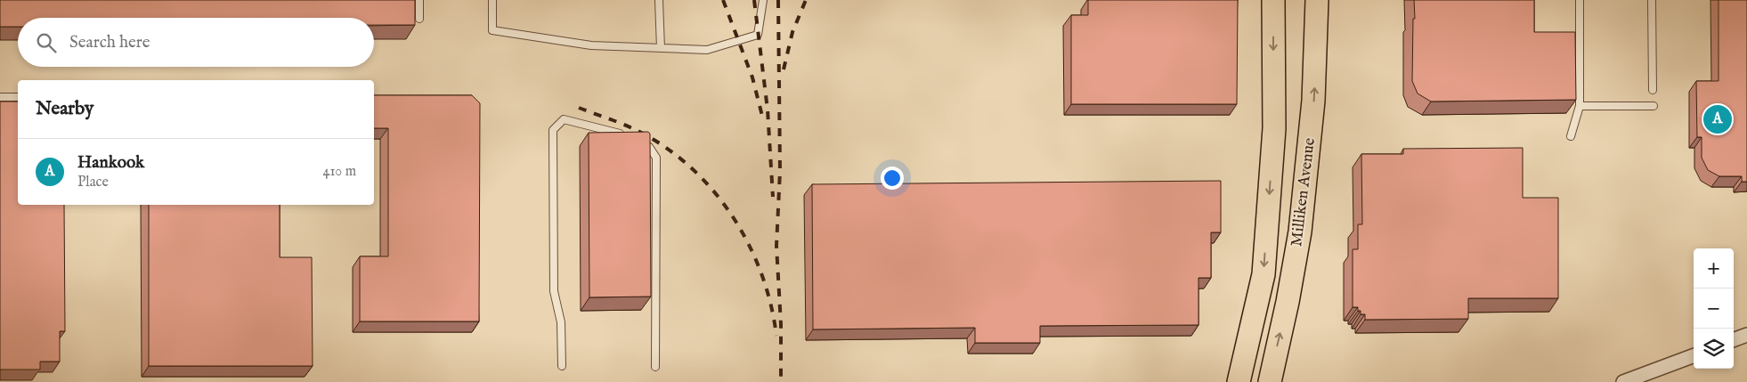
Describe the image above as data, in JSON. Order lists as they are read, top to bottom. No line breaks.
{"streets":{"main road":["Milliken Avenue"]},"page":{"search":"Search here","heading":"Nearby","pins":"A","list":[{"mark":"A","name":"Hankook","note":"Place","value":"410 m"}],"map_buttons":["+","−"]}}
